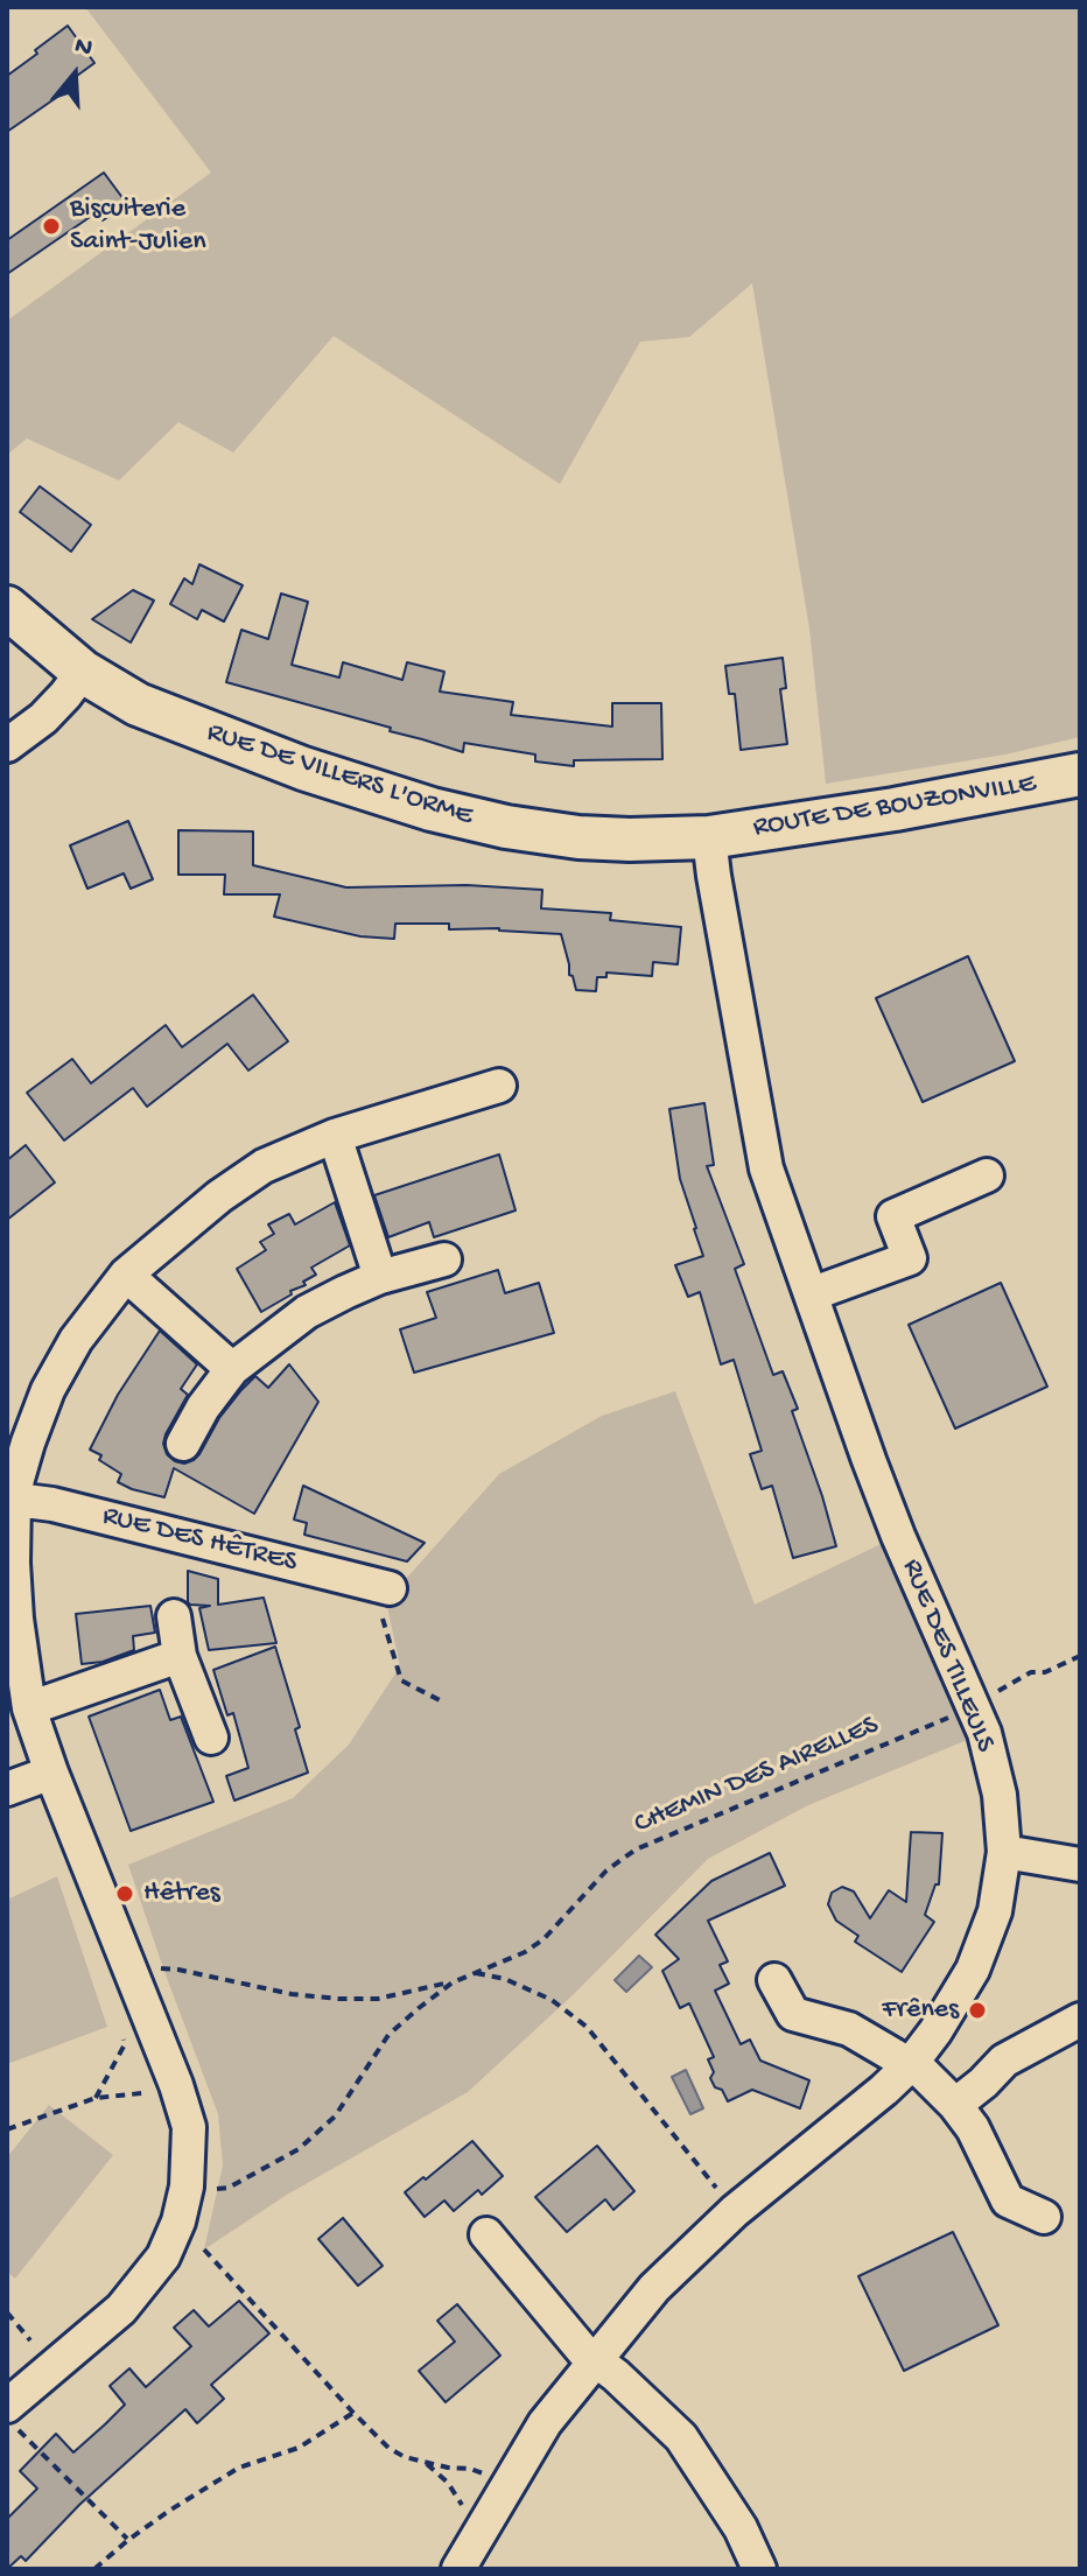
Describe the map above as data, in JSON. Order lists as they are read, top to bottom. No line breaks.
{"streets":{"main road":["RUE DE VILLERS L'ORME","ROUTE DE BOUZONVILLE"],"street":["RUE DES HÊTRES","RUE DES TILLEULS"],"path":["CHEMIN DES AIRELLES"]},"crossings":[["RUE DE VILLERS L'ORME","ROUTE DE BOUZONVILLE"],["RUE DE VILLERS L'ORME","RUE DES TILLEULS"],["ROUTE DE BOUZONVILLE","RUE DES TILLEULS"],["RUE DES TILLEULS","CHEMIN DES AIRELLES"]],"places":["Biscuiterie Saint-Julien","Hêtres","Frênes"],"north":"top"}
